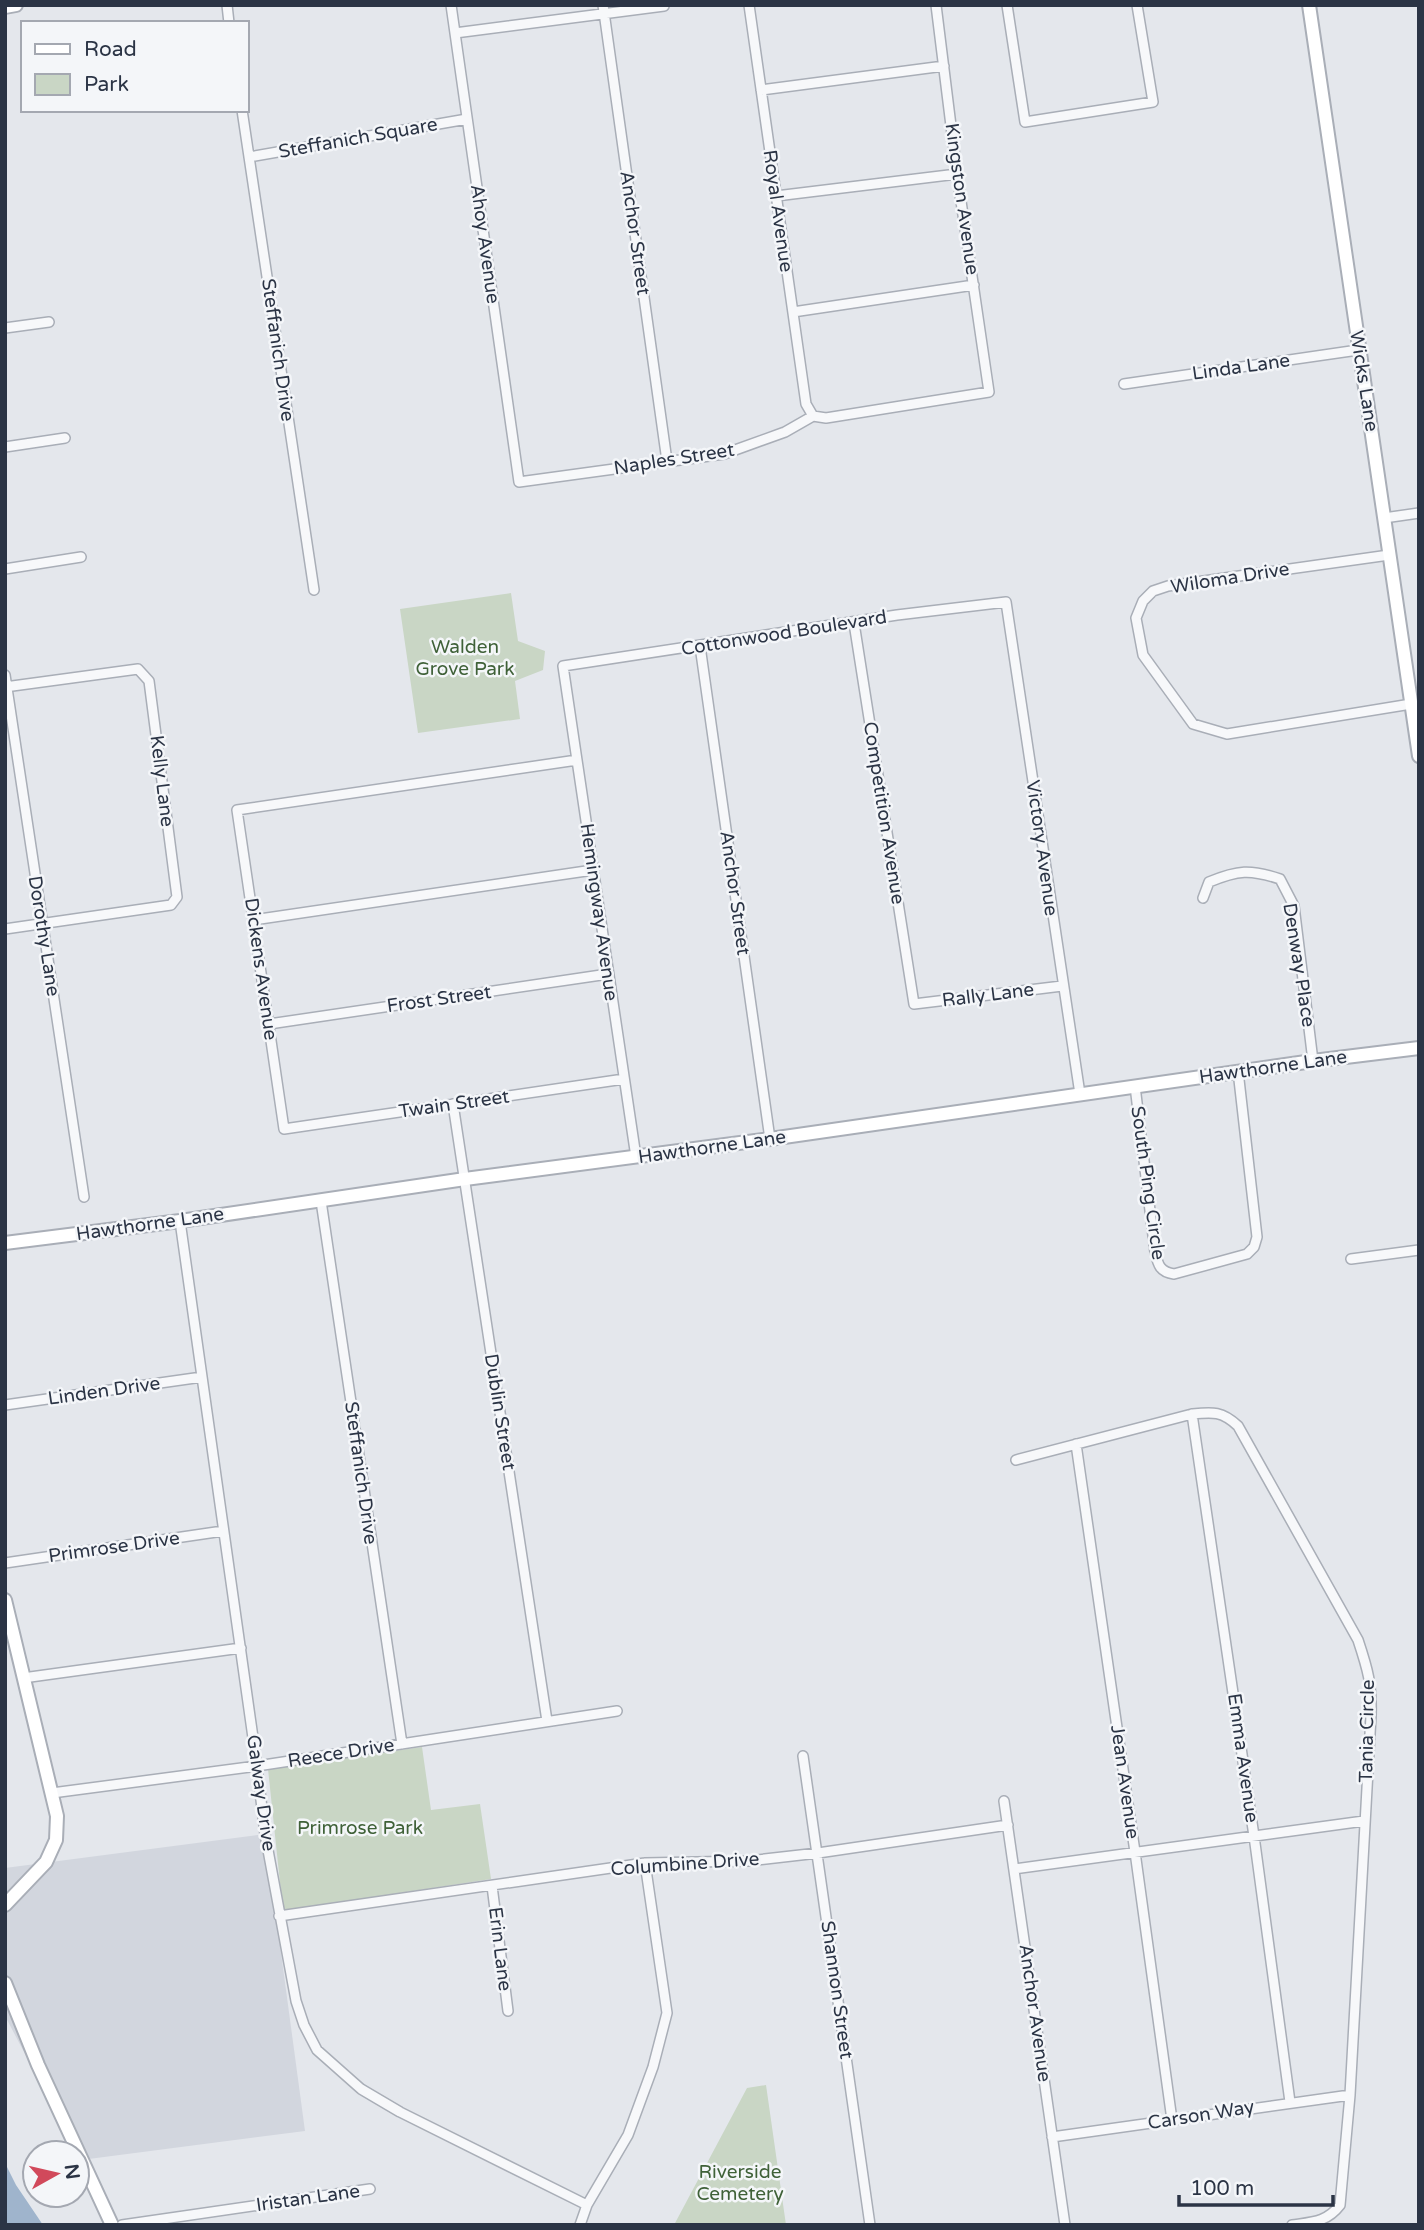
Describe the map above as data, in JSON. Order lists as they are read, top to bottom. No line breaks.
{"streets":{"street":["Steffanich Square","Kingston Avenue","Royal Avenue","Anchor Street","Ahoy Avenue","Steffanich Drive","Linda Lane","Wicks Lane","Naples Street","Wiloma Drive","Cottonwood Boulevard","Kelly Lane","Competition Avenue","Victory Avenue","Hemingway Avenue","Dorothy Lane","Denway Place","Dickens Avenue","Rally Lane","Frost Street","Hawthorne Lane","Twain Street","South Ping Circle","Linden Drive","Dublin Street","Primrose Drive","Tania Circle","Reece Drive","Emma Avenue","Jean Avenue","Galway Drive","Columbine Drive","Erin Lane","Shannon Street","Anchor Avenue","Carson Way","Iristan Lane"]},"crossings":[["Steffanich Square","Ahoy Avenue"],["Steffanich Square","Steffanich Drive"],["Kingston Avenue","Naples Street"],["Royal Avenue","Naples Street"],["Anchor Street","Naples Street"],["Anchor Street","Cottonwood Boulevard"],["Anchor Street","Hawthorne Lane"],["Ahoy Avenue","Naples Street"],["Steffanich Drive","Hawthorne Lane"],["Steffanich Drive","Reece Drive"],["Linda Lane","Wicks Lane"],["Wicks Lane","Wiloma Drive"],["Cottonwood Boulevard","Competition Avenue"],["Cottonwood Boulevard","Victory Avenue"],["Cottonwood Boulevard","Hemingway Avenue"],["Kelly Lane","Dorothy Lane"],["Competition Avenue","Rally Lane"],["Victory Avenue","Rally Lane"],["Victory Avenue","Hawthorne Lane"],["Hemingway Avenue","Dickens Avenue"],["Hemingway Avenue","Frost Street"],["Hemingway Avenue","Hawthorne Lane"],["Hemingway Avenue","Twain Street"],["Denway Place","Hawthorne Lane"],["Dickens Avenue","Frost Street"],["Dickens Avenue","Twain Street"],["Hawthorne Lane","South Ping Circle"],["Hawthorne Lane","Dublin Street"],["Hawthorne Lane","Galway Drive"],["Twain Street","Dublin Street"],["Linden Drive","Galway Drive"],["Dublin Street","Reece Drive"],["Primrose Drive","Galway Drive"],["Tania Circle","Emma Avenue"],["Tania Circle","Jean Avenue"],["Tania Circle","Carson Way"],["Reece Drive","Galway Drive"],["Emma Avenue","Carson Way"],["Jean Avenue","Carson Way"],["Galway Drive","Columbine Drive"],["Columbine Drive","Erin Lane"],["Columbine Drive","Shannon Street"],["Columbine Drive","Anchor Avenue"],["Anchor Avenue","Carson Way"]],"parks":["Walden Grove Park","Primrose Park","Riverside Cemetery"],"legend":["Road","Park"],"scale_bar":"100 m","north":"right"}
